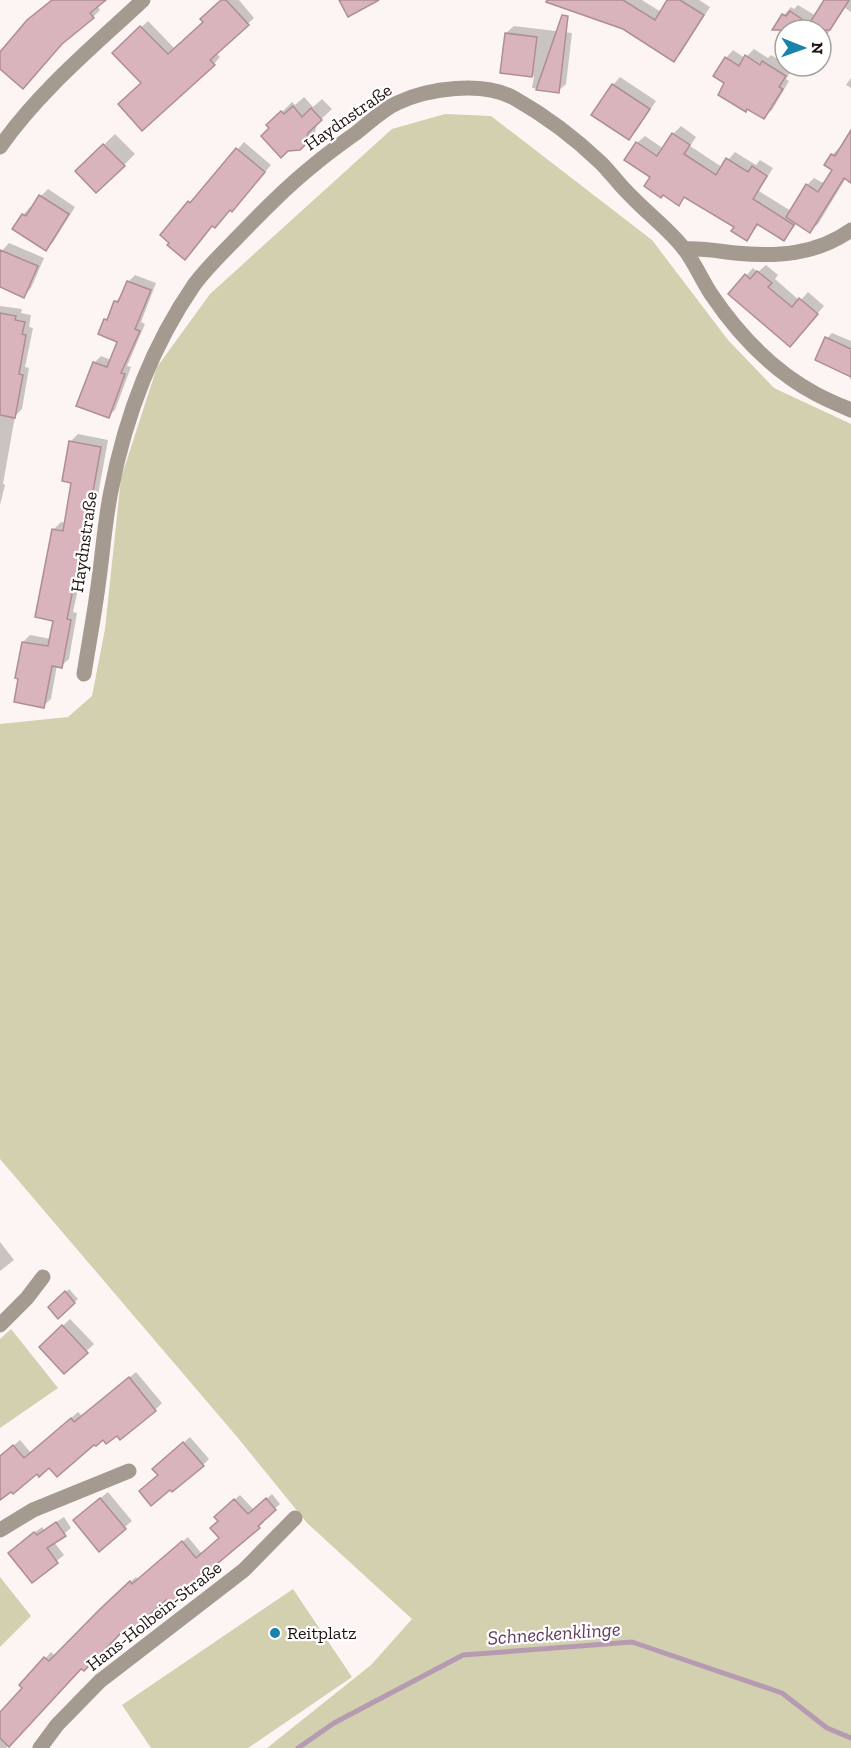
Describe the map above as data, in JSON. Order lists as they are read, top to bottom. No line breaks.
{"streets":{"street":["Haydnstraße","Hans-Holbein-Straße"]},"water":["Schneckenklinge"],"places":["Reitplatz"],"north":"right"}
